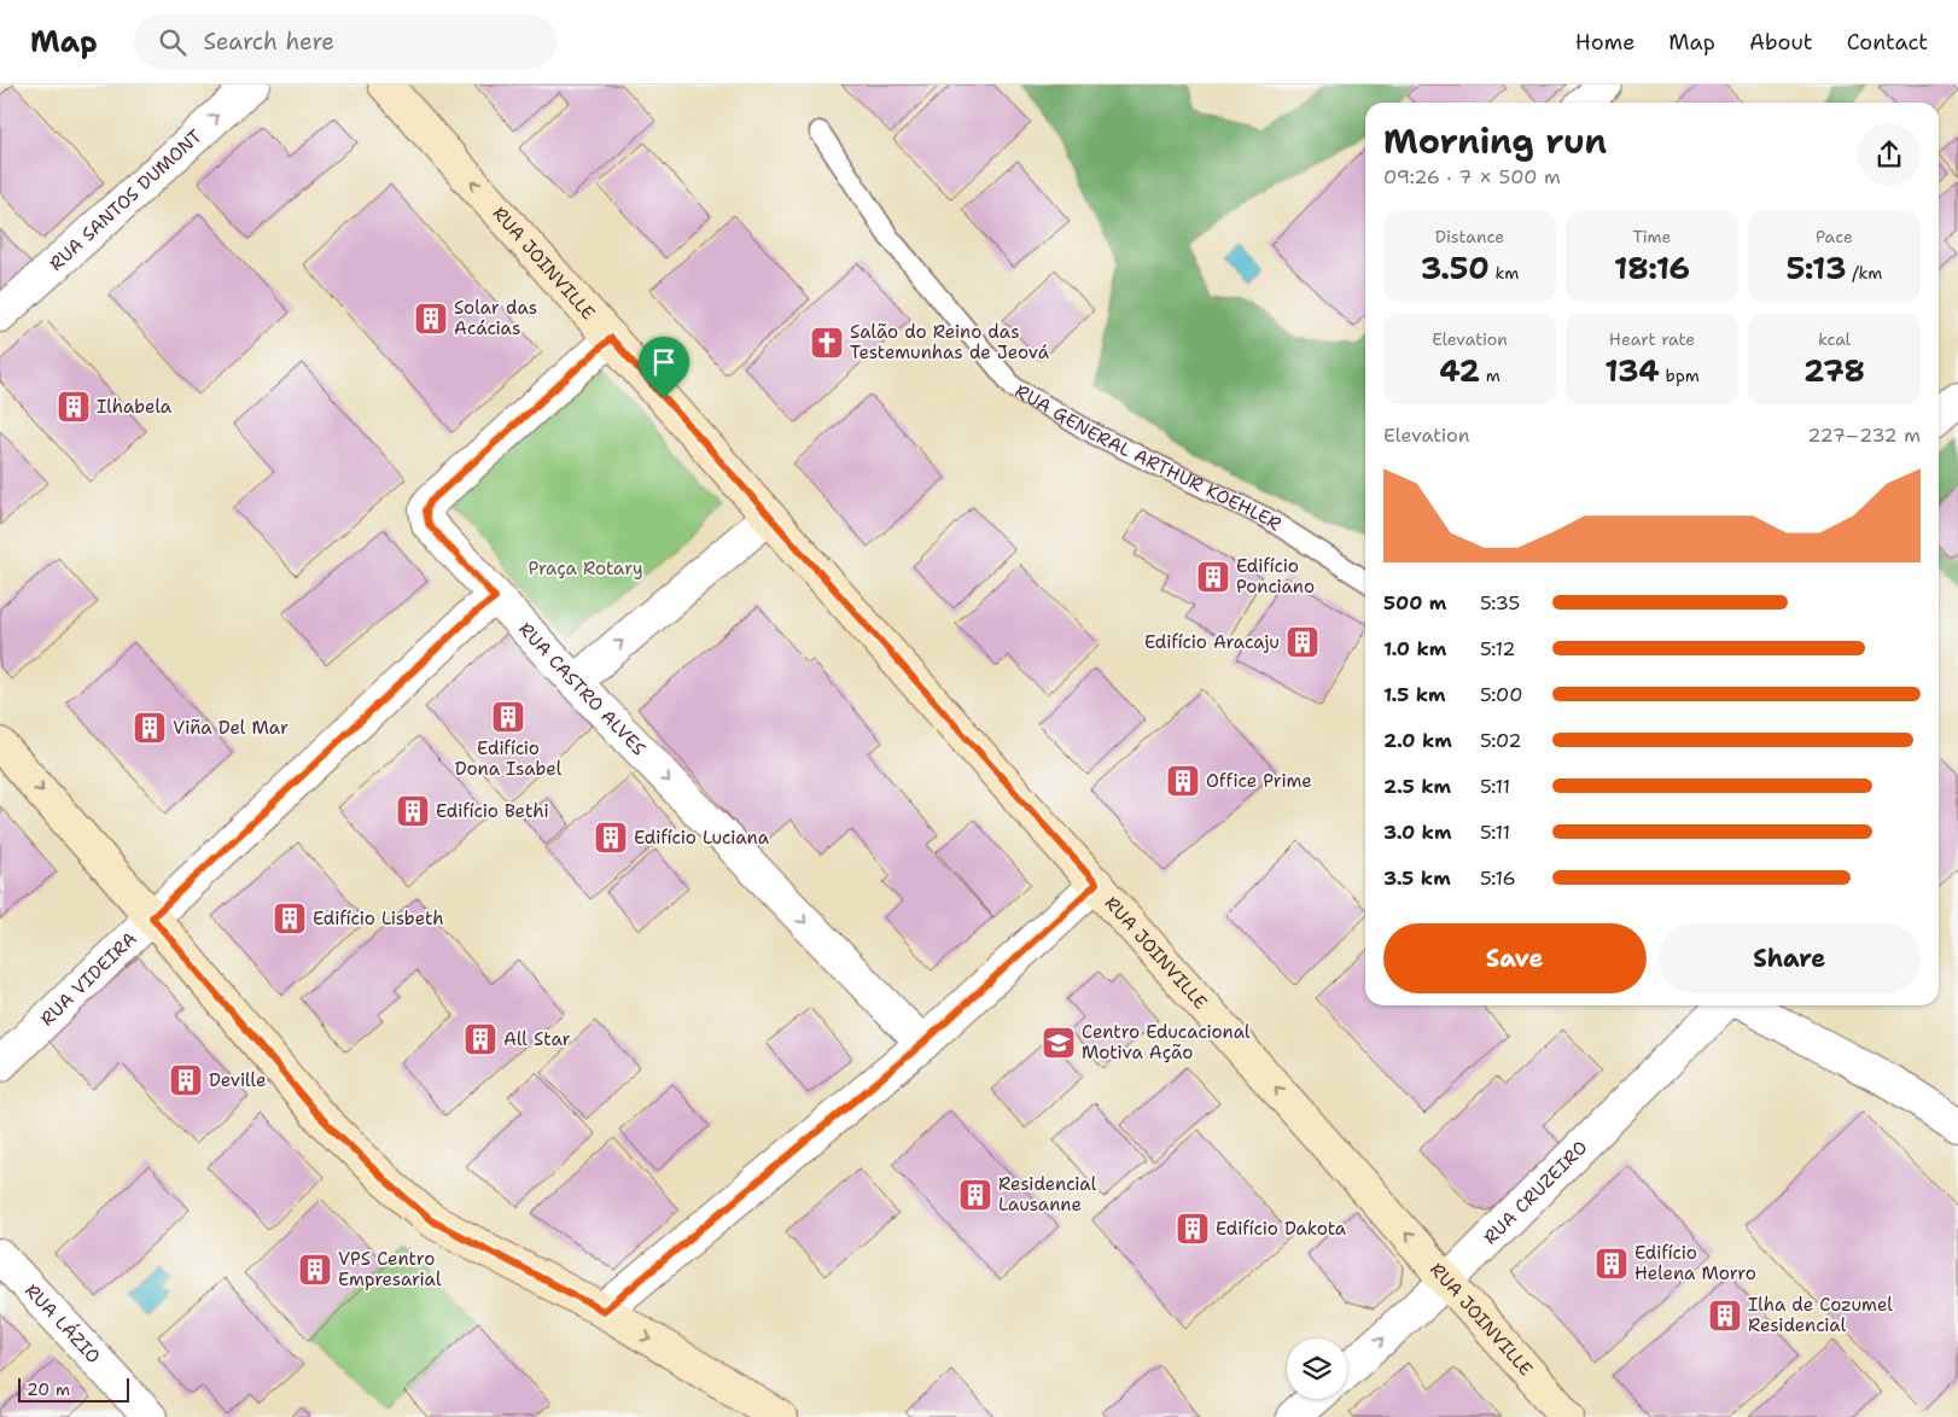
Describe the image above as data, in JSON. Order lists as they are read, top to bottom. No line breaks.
{"streets":{"main road":["RUA JOINVILLE"],"street":["RUA SANTOS DUMONT","RUA CASTRO ALVES","RUA VIDEIRA","RUA CRUZEIRO","RUA LÁZIO"],"lane":["RUA GENERAL ARTHUR KOEHLER"]},"crossings":[["RUA JOINVILLE","RUA CASTRO ALVES"],["RUA JOINVILLE","RUA CRUZEIRO"],["RUA CASTRO ALVES","RUA VIDEIRA"]],"one_way":["RUA SANTOS DUMONT","RUA JOINVILLE","RUA CASTRO ALVES"],"parks":["Praça Rotary"],"places":{"building":["Solar das Acácias","Ilhabela","Edifício Ponciano","Edifício Aracaju","Edifício Dona Isabel","Viña Del Mar","Office Prime","Edifício Bethi","Edifício Luciana","Edifício Lisbeth","All Star","Deville","Residencial Lausanne","Edifício Dakota","Edifício Helena Morro","VPS Centro Empresarial","Ilha de Cozumel Residencial"],"church":["Salão do Reino das Testemunhas de Jeová"],"school or university":["Centro Educacional Motiva Ação"]},"scale_bar":"20 m","page":{"header":"Map","search":"Search here","nav":["Home","Map","About","Contact"],"heading":["Morning run","09:26 · 7 × 500 m"],"stats":[["Distance","3.50 km"],["Time","18:16"],["Pace","5:13 /km"],["Elevation","42 m"],["Heart rate","134 bpm"],["kcal","278"]],"chart":["Elevation","227–232 m"],"list":[{"name":"500 m","note":"5:35"},{"name":"1.0 km","note":"5:12"},{"name":"1.5 km","note":"5:00"},{"name":"2.0 km","note":"5:02"},{"name":"2.5 km","note":"5:11"},{"name":"3.0 km","note":"5:11"},{"name":"3.5 km","note":"5:16"}],"buttons":["Save","Share"],"scale":"20 m"}}
